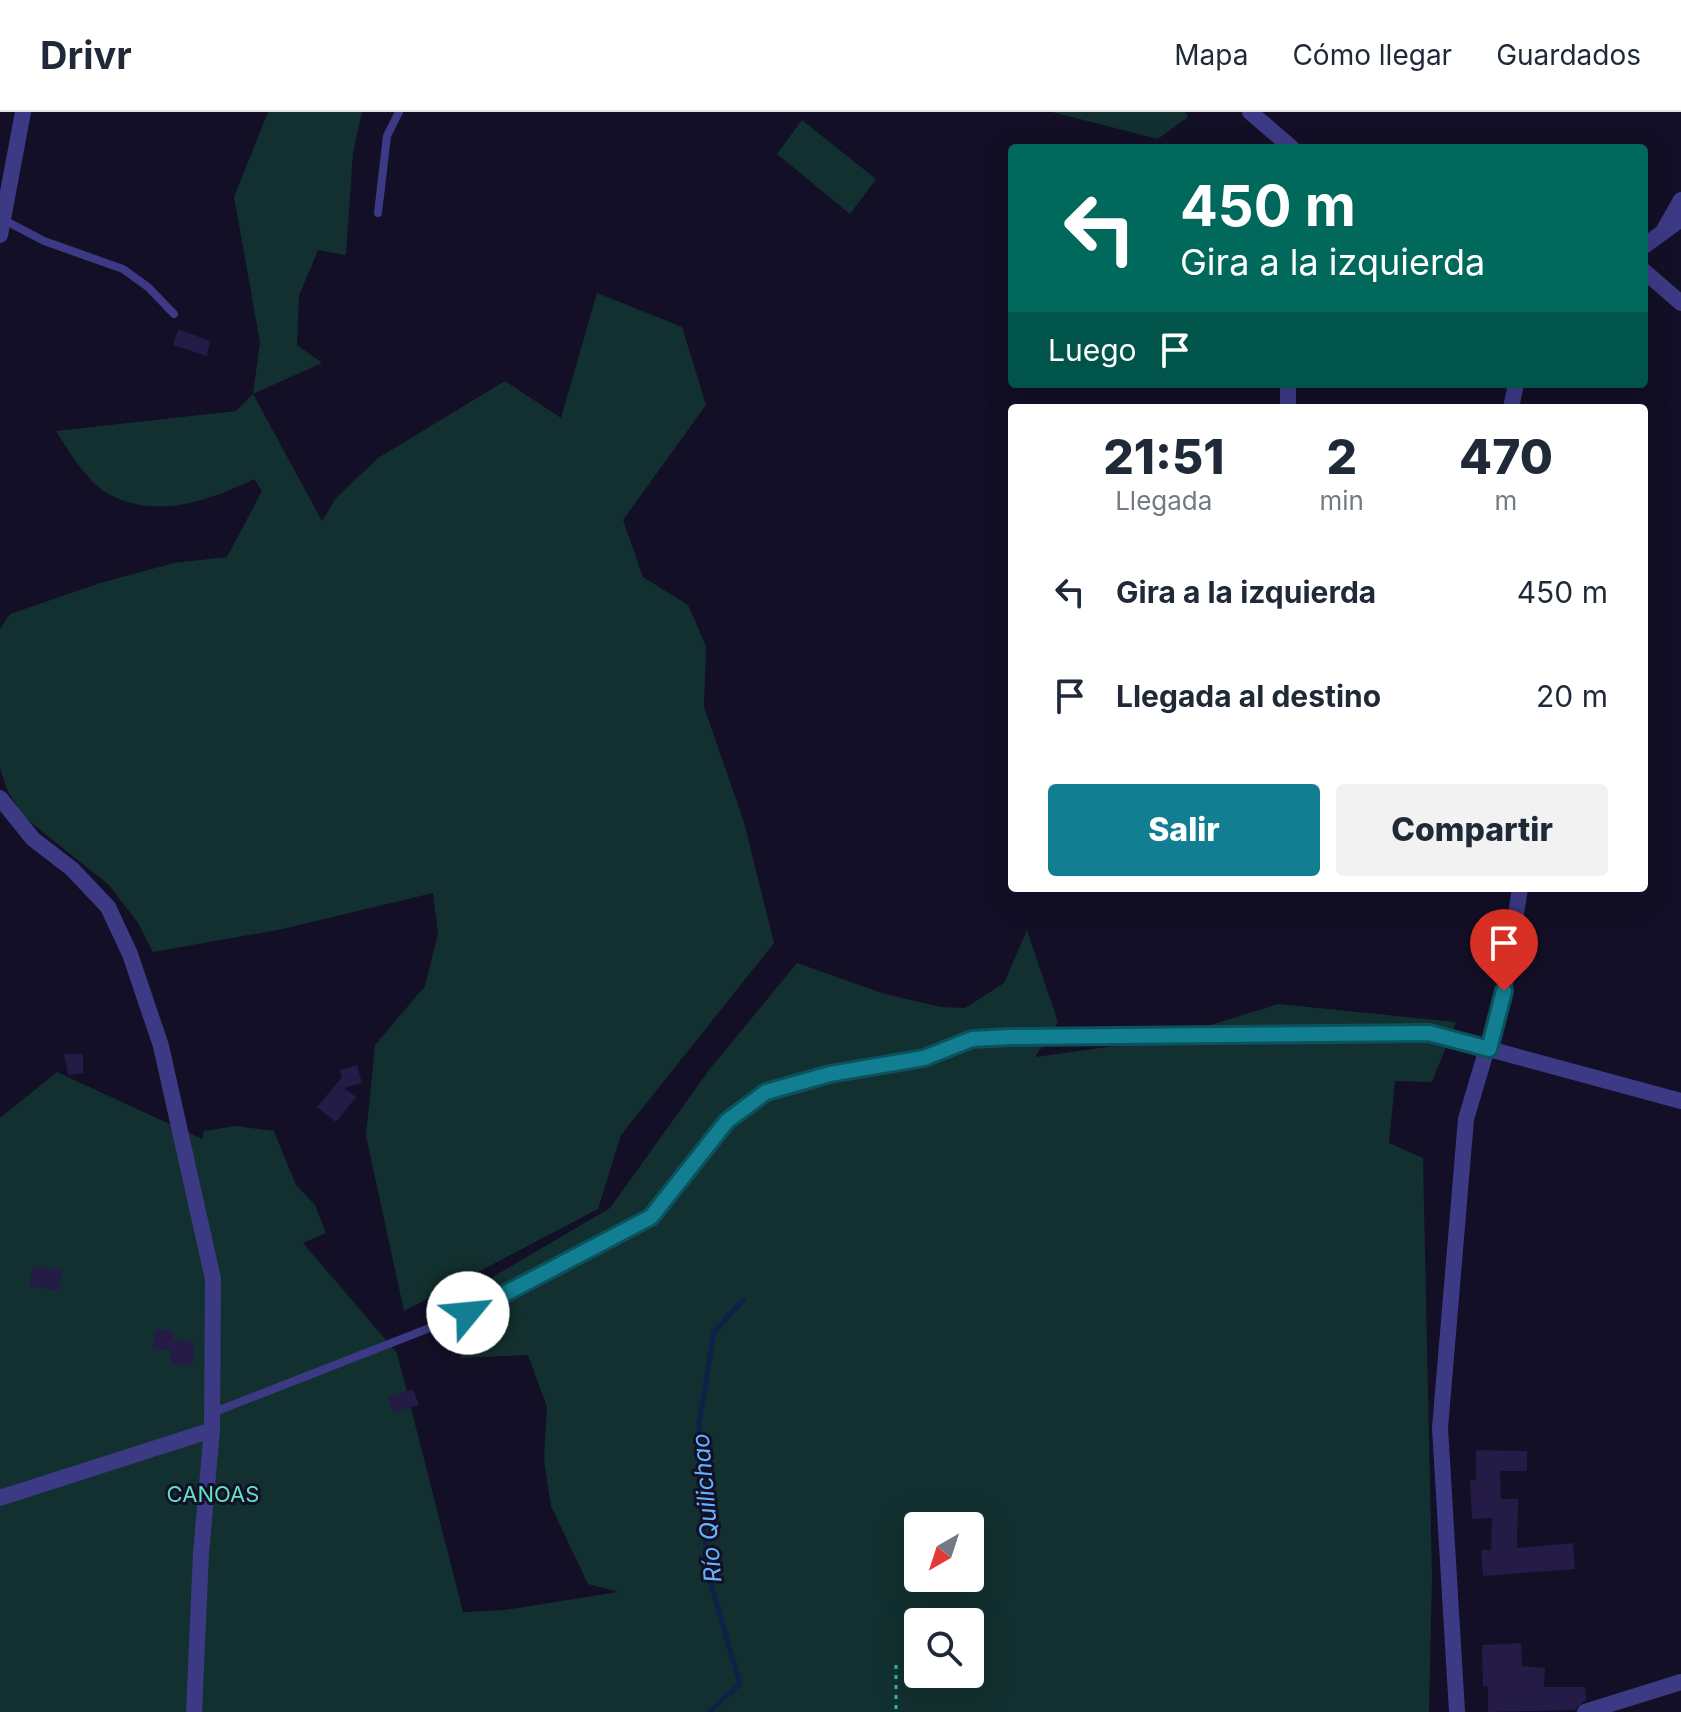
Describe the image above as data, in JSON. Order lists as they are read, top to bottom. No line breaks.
{"water":["Río Quilichao"],"parks":["CANOAS"],"north":"bottom left","page":{"header":"Drivr","nav":["Mapa","Cómo llegar","Guardados"],"turn":["450 m","Gira a la izquierda"],"then":"Luego","eta":["21:51","Llegada","2","min","470","m"],"list":[{"name":"Gira a la izquierda","value":"450 m"},{"name":"Llegada al destino","value":"20 m"}],"buttons":["Salir","Compartir"]}}
